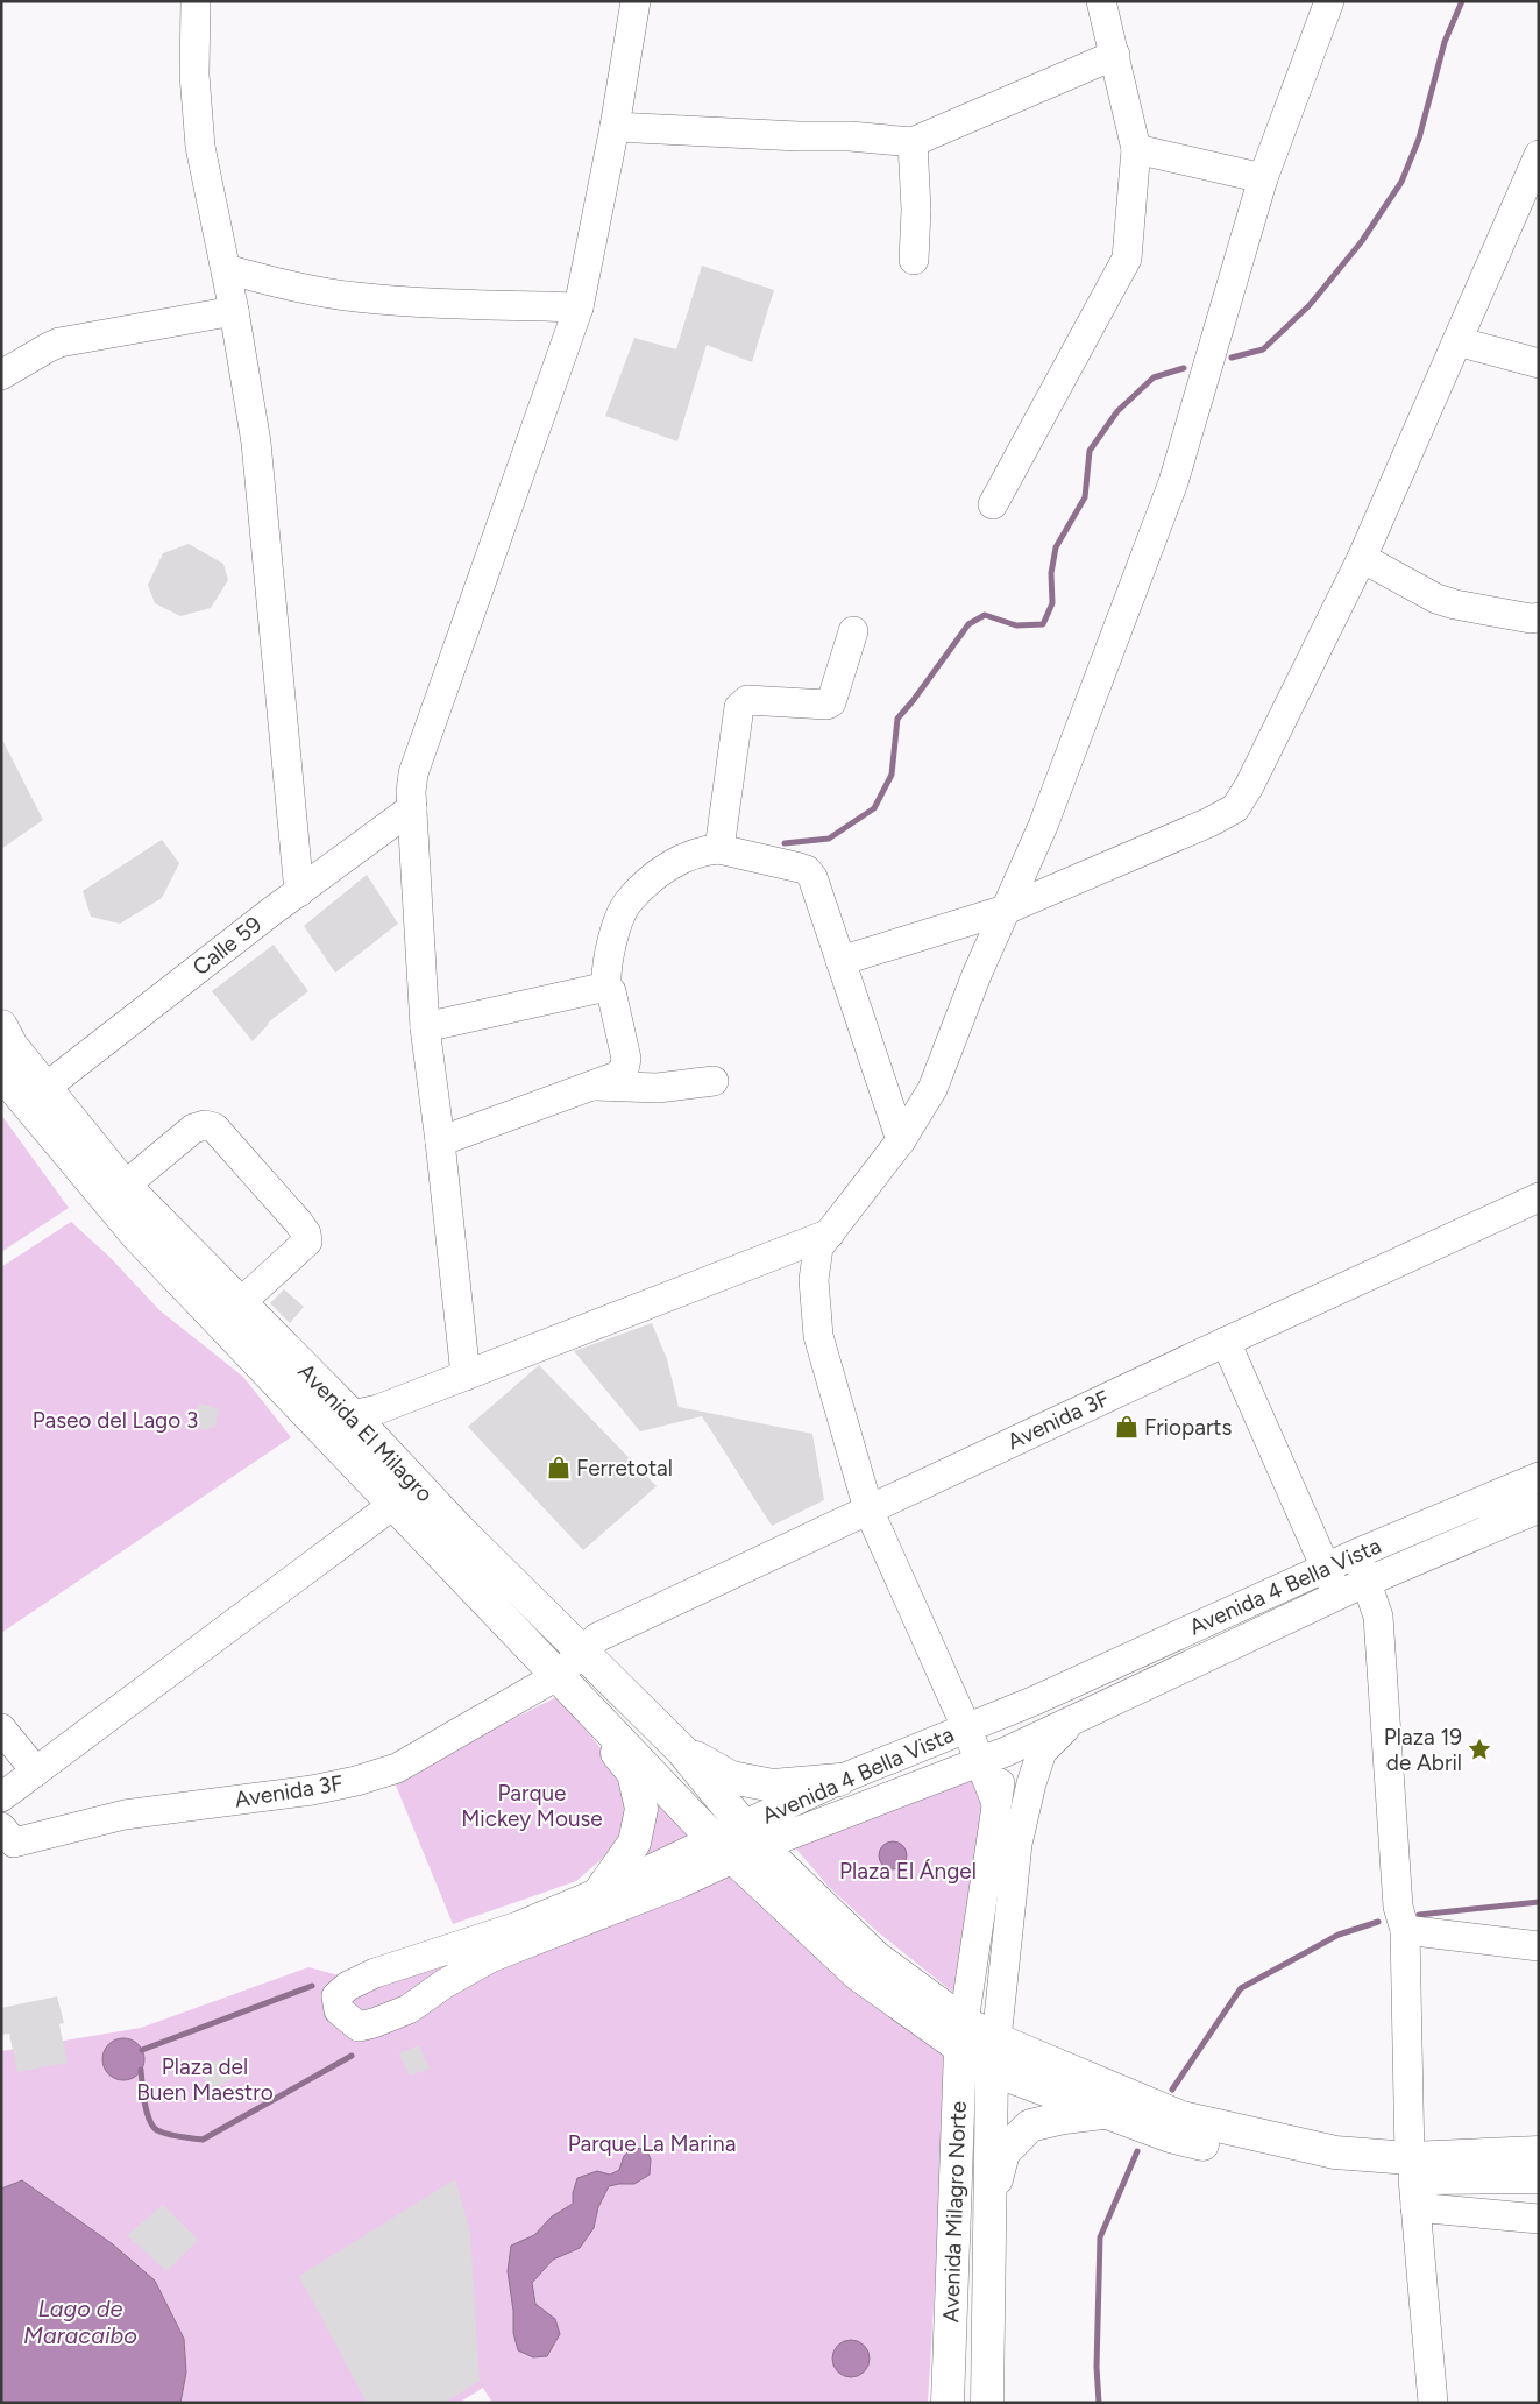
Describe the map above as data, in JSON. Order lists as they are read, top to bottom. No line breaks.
{"streets":{"main road":["Avenida El Milagro","Avenida Milagro Norte"],"street":["Calle 59","Avenida 3F","Avenida 4 Bella Vista"]},"crossings":[["Calle 59","Avenida El Milagro"],["Avenida 3F","Avenida El Milagro"],["Avenida El Milagro","Avenida 4 Bella Vista"],["Avenida 4 Bella Vista","Avenida Milagro Norte"]],"water":["Lago de Maracaibo"],"parks":["Paseo del Lago 3","Parque Mickey Mouse","Plaza El Ángel","Plaza del Buen Maestro","Parque La Marina"],"places":{"shop":["Frioparts","Ferretotal"],"place":["Plaza 19 de Abril"]}}
